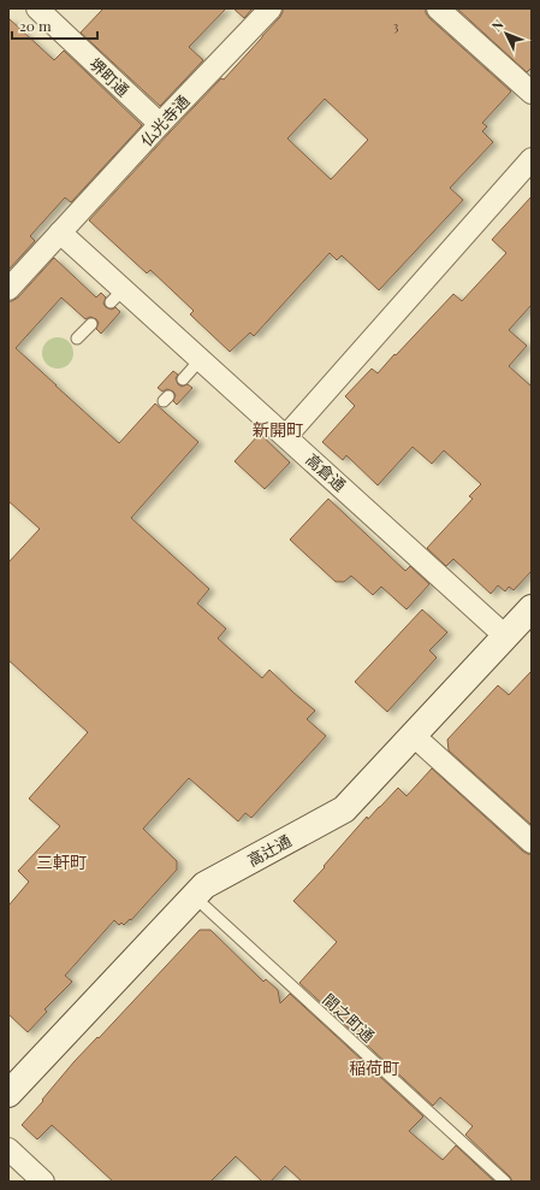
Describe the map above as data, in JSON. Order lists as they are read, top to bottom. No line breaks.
{"streets":{"street":["堺町通","仏光寺通","高倉通","高辻通"],"lane":["間之町通"]},"crossings":[["堺町通","仏光寺通"],["仏光寺通","高倉通"],["高倉通","高辻通"],["高辻通","間之町通"]],"districts":["新開町","三軒町","稲荷町"],"house_numbers":["3"],"scale_bar":"20 m","north":"top left"}
